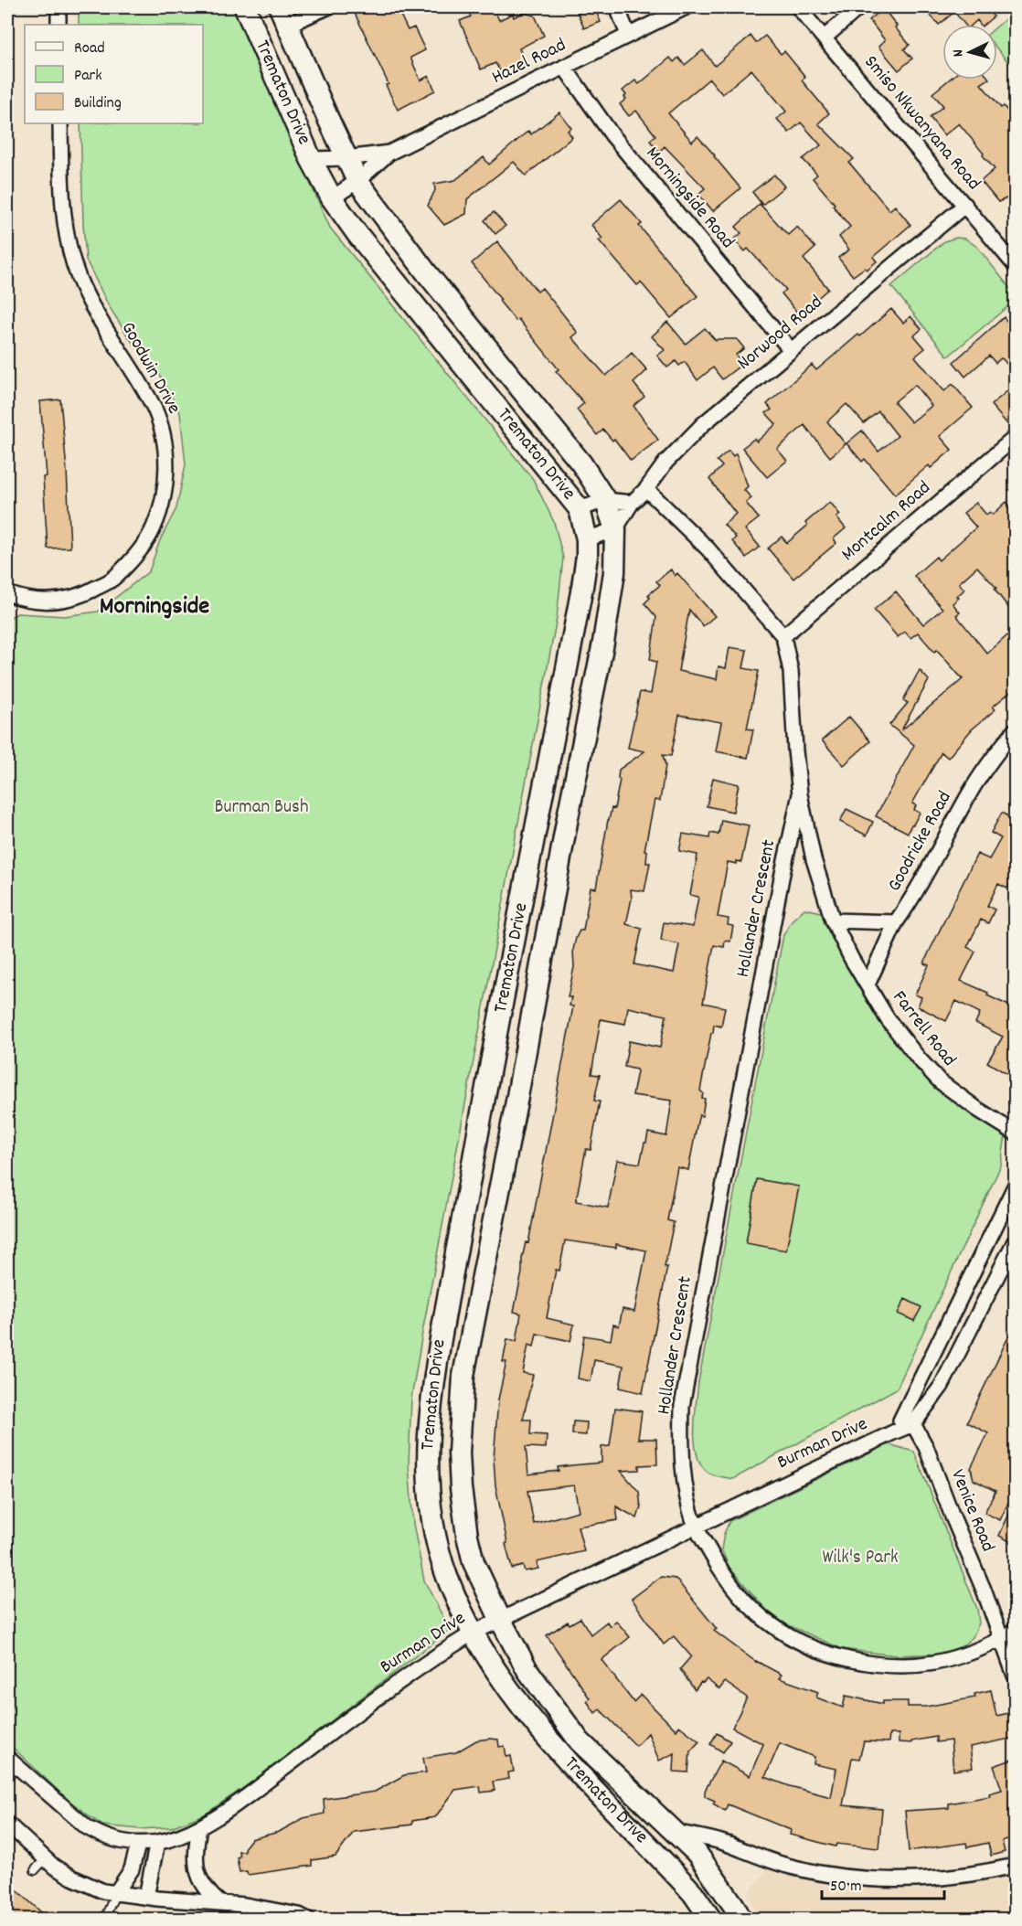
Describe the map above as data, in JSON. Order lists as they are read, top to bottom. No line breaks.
{"streets":{"street":["Hazel Road","Trematon Drive","Smiso Nkwanyana Road","Morningside Road","Norwood Road","Goodwin Drive","Montcalm Road","Goodricke Road","Hollander Crescent","Farrell Road","Burman Drive","Venice Road"]},"crossings":[["Hazel Road","Trematon Drive"],["Hazel Road","Morningside Road"],["Trematon Drive","Norwood Road"],["Trematon Drive","Burman Drive"],["Smiso Nkwanyana Road","Norwood Road"],["Morningside Road","Norwood Road"],["Norwood Road","Hollander Crescent"],["Montcalm Road","Hollander Crescent"],["Goodricke Road","Hollander Crescent"],["Goodricke Road","Farrell Road"],["Hollander Crescent","Farrell Road"],["Hollander Crescent","Burman Drive"],["Hollander Crescent","Venice Road"],["Burman Drive","Venice Road"]],"districts":["Morningside"],"parks":["Burman Bush","Wilk's Park"],"legend":["Road","Park","Building"],"scale_bar":"50 m","north":"left"}
